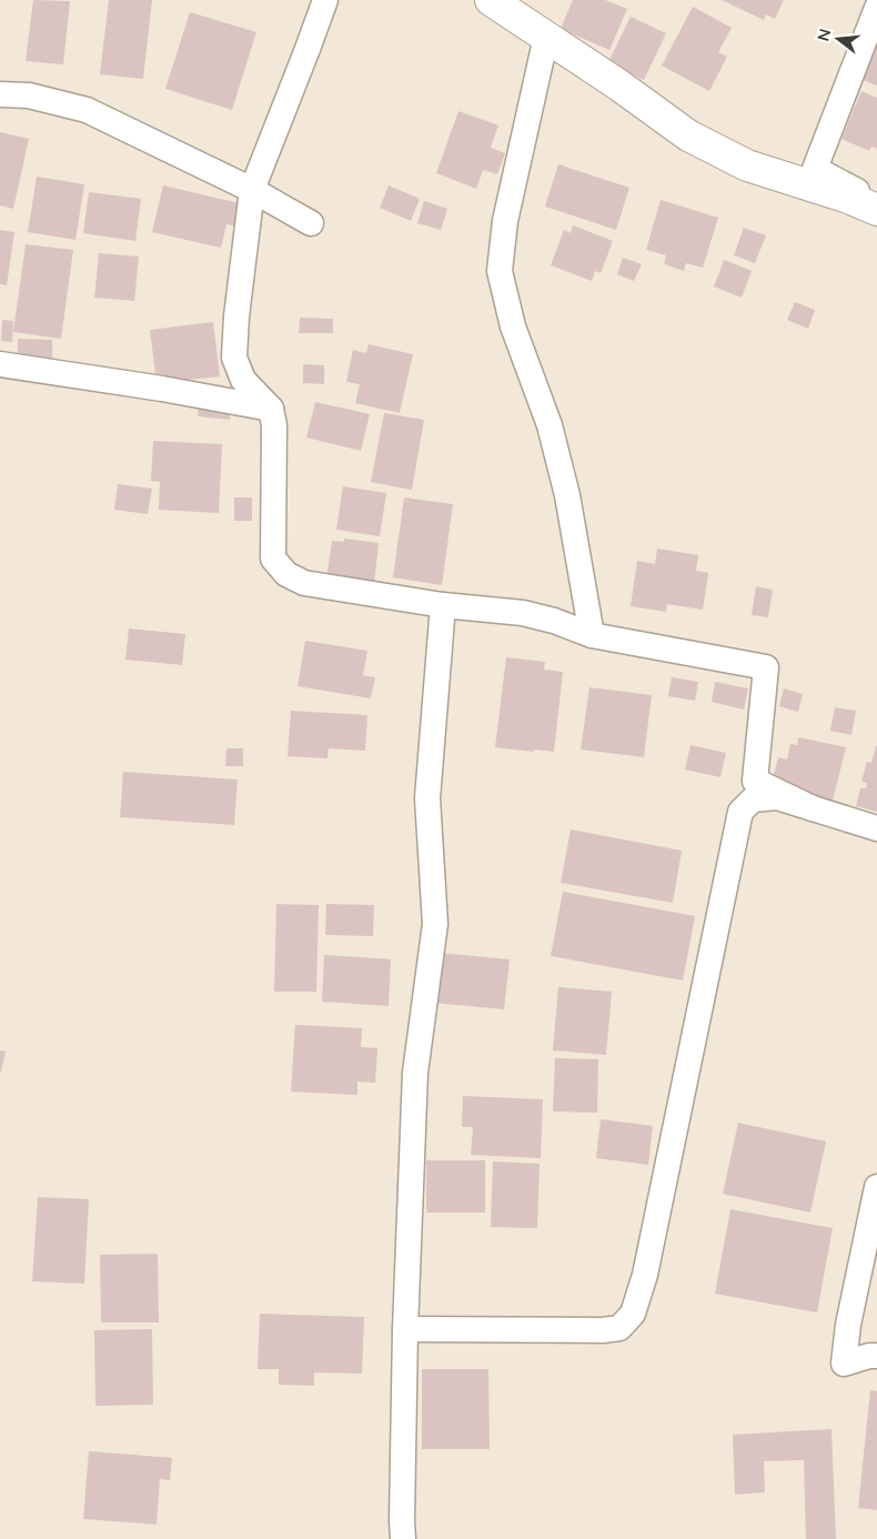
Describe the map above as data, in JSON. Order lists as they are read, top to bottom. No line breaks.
{"north":"left"}
